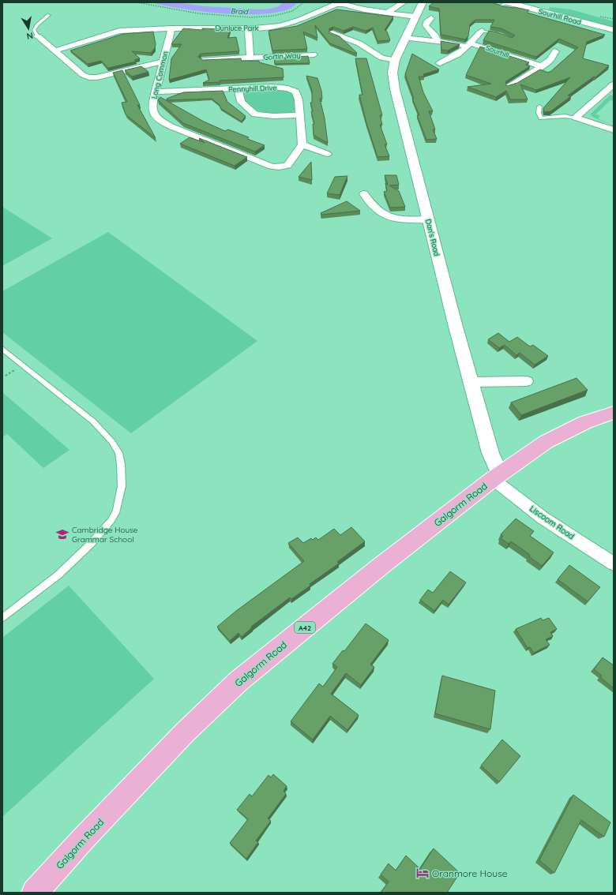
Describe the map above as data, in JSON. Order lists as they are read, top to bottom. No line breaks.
{"streets":{"main road":["Galgorm Road","A42"],"street":["Sourhill Road","Dunluce Park","Sourhill","Gortin Way","Long Common","Pennyhill Drive","Dan's Road","Liscoom Road"]},"crossings":[["Dunluce Park","Long Common"],["Dunluce Park","Dan's Road"],["Sourhill","Dan's Road"],["Long Common","Pennyhill Drive"],["Dan's Road","Galgorm Road"],["Dan's Road","Liscoom Road"],["Galgorm Road","Liscoom Road"]],"water":["Braid"],"places":{"school or university":["Cambridge House Grammar School"],"hotel":["Oranmore House"]},"north":"bottom"}
